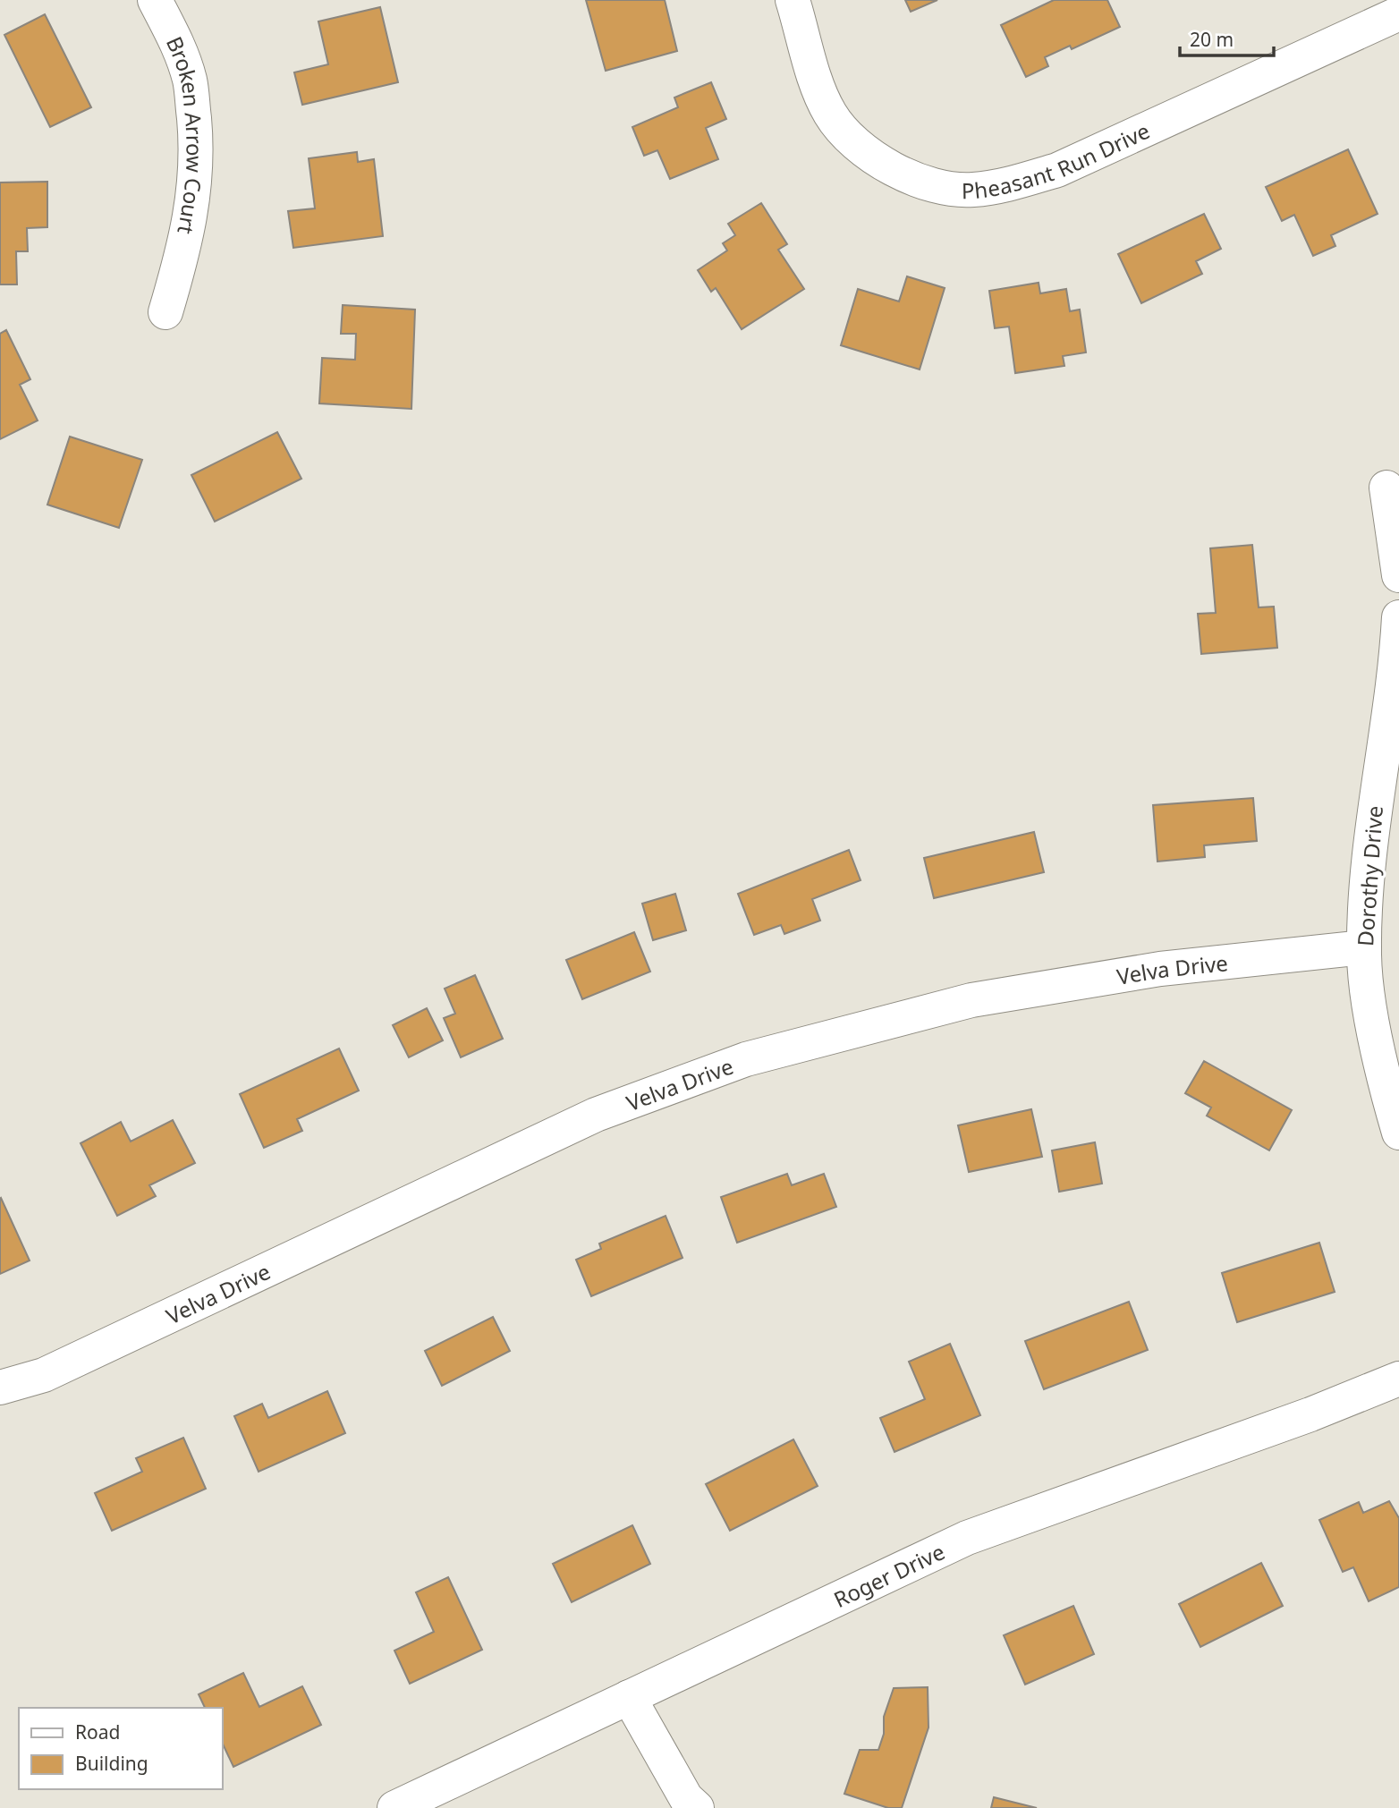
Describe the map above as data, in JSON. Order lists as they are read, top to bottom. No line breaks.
{"streets":{"street":["Broken Arrow Court","Pheasant Run Drive","Dorothy Drive","Velva Drive","Roger Drive"]},"crossings":[["Dorothy Drive","Velva Drive"]],"legend":["Road","Building"],"scale_bar":"20 m"}
